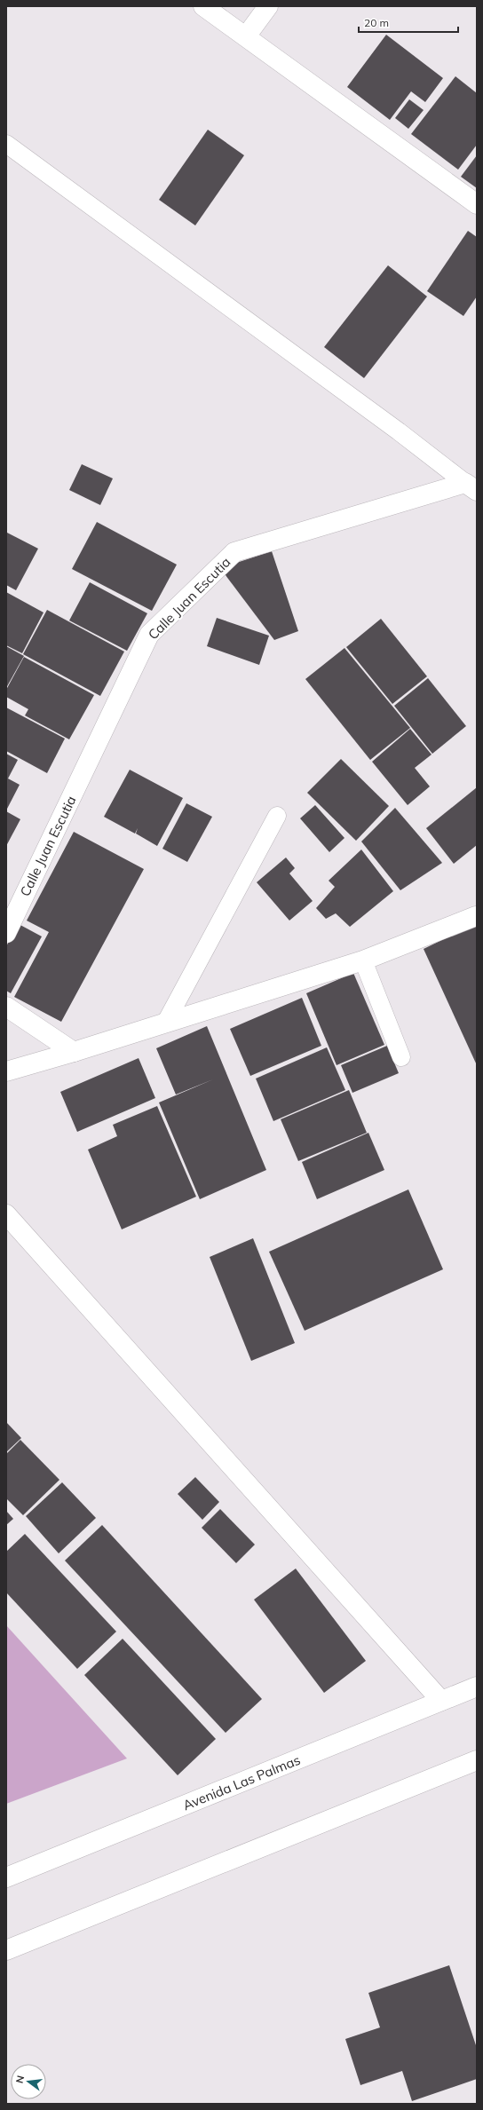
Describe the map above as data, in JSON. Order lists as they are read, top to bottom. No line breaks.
{"streets":{"street":["Calle Juan Escutia","Avenida Las Palmas"]},"scale_bar":"20 m","north":"left"}
